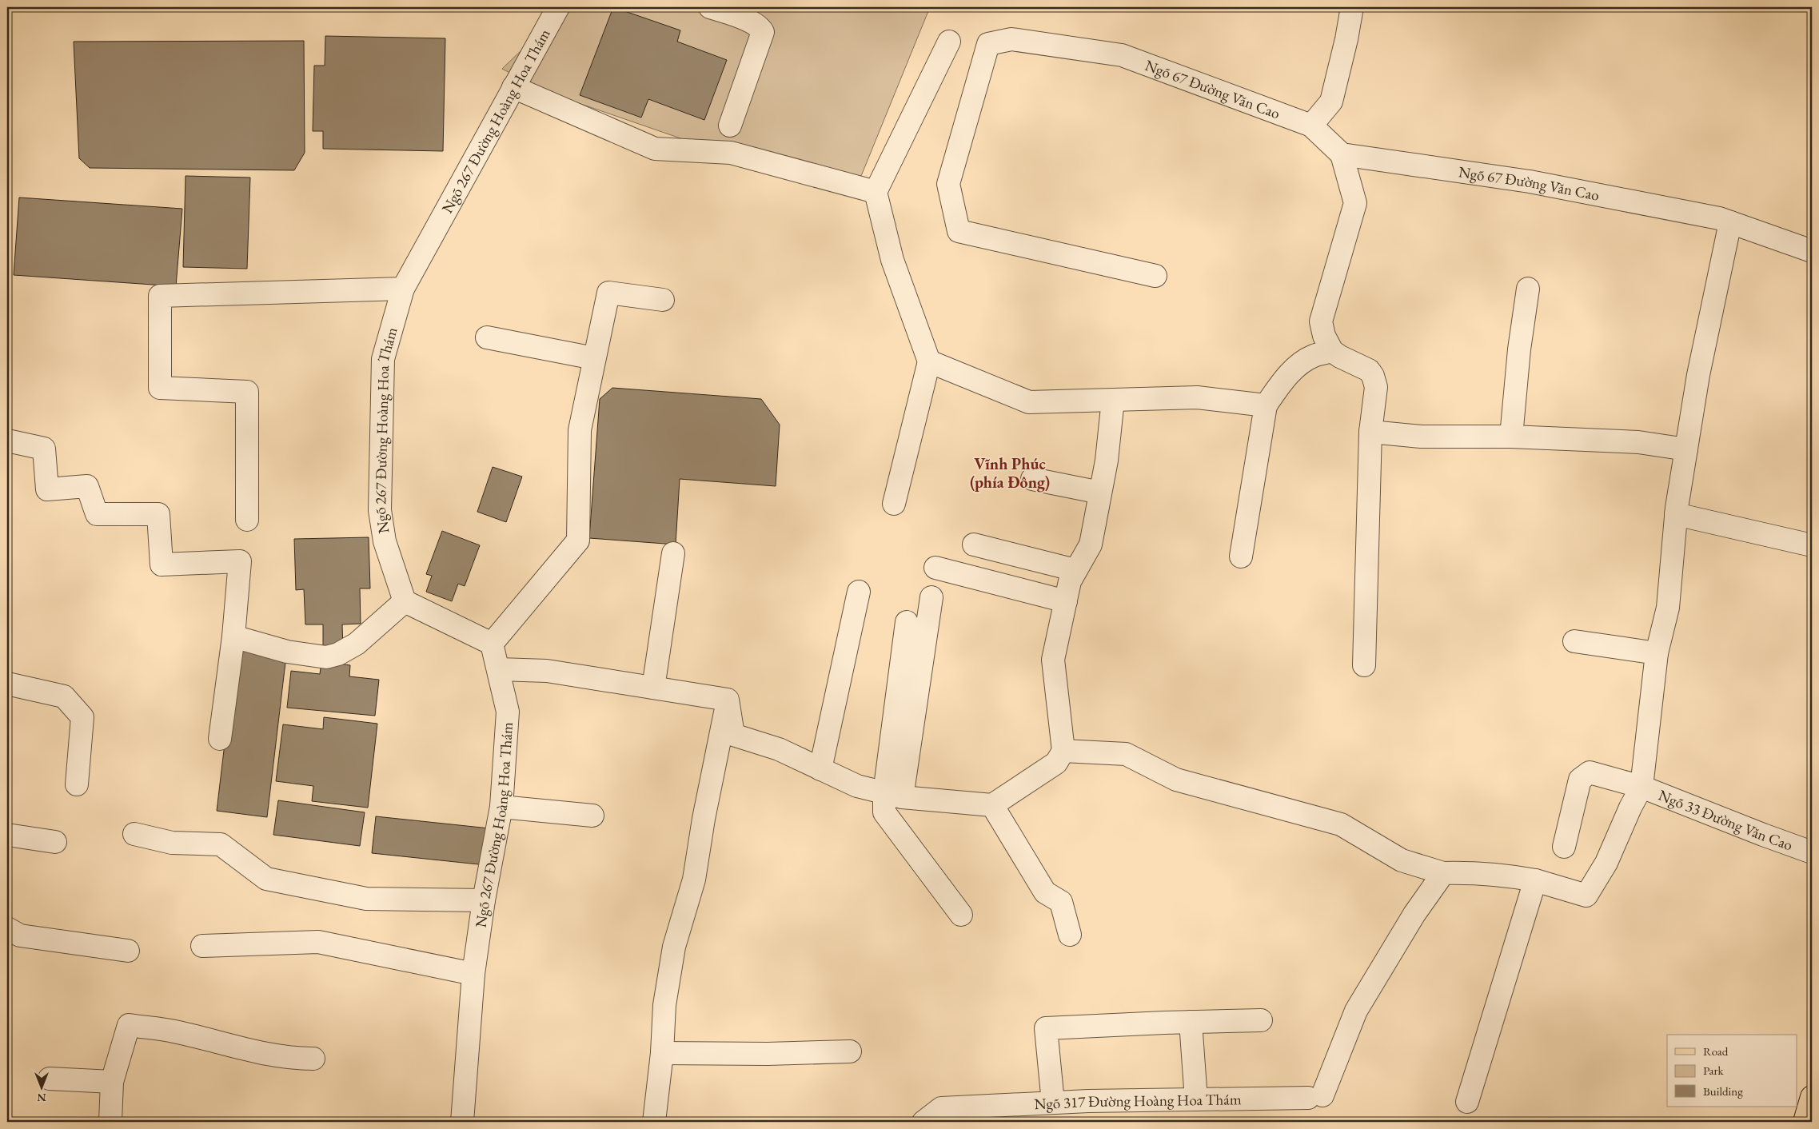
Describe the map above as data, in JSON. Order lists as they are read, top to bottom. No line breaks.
{"streets":{"street":["Ngõ 67 Đường Văn Cao","Ngõ 267 Đường Hoàng Hoa Thám","Ngõ 33 Đường Văn Cao","Ngõ 317 Đường Hoàng Hoa Thám"]},"districts":["Vĩnh Phúc (phía Đông)"],"legend":["Road","Park","Building"],"north":"bottom"}
